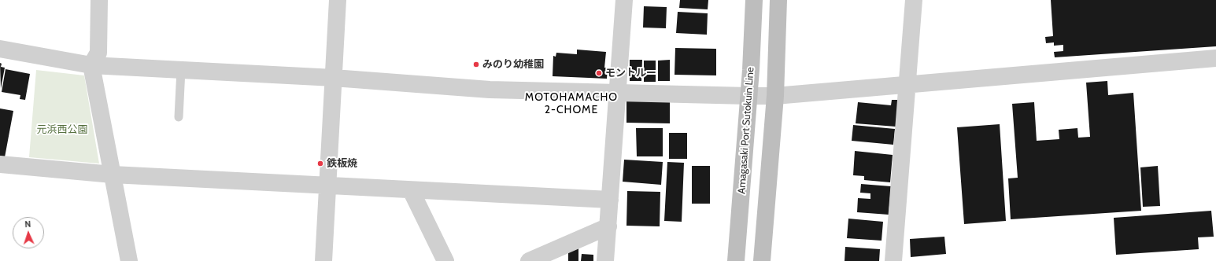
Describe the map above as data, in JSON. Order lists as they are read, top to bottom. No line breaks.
{"streets":{"main road":["Amagasaki Port Sutokuin Line"]},"districts":["MOTOHAMACHO 2-CHOME"],"parks":["元浜西公園"],"places":["みのり幼稚園","モントルー","鉄板焼"],"north":"top"}
